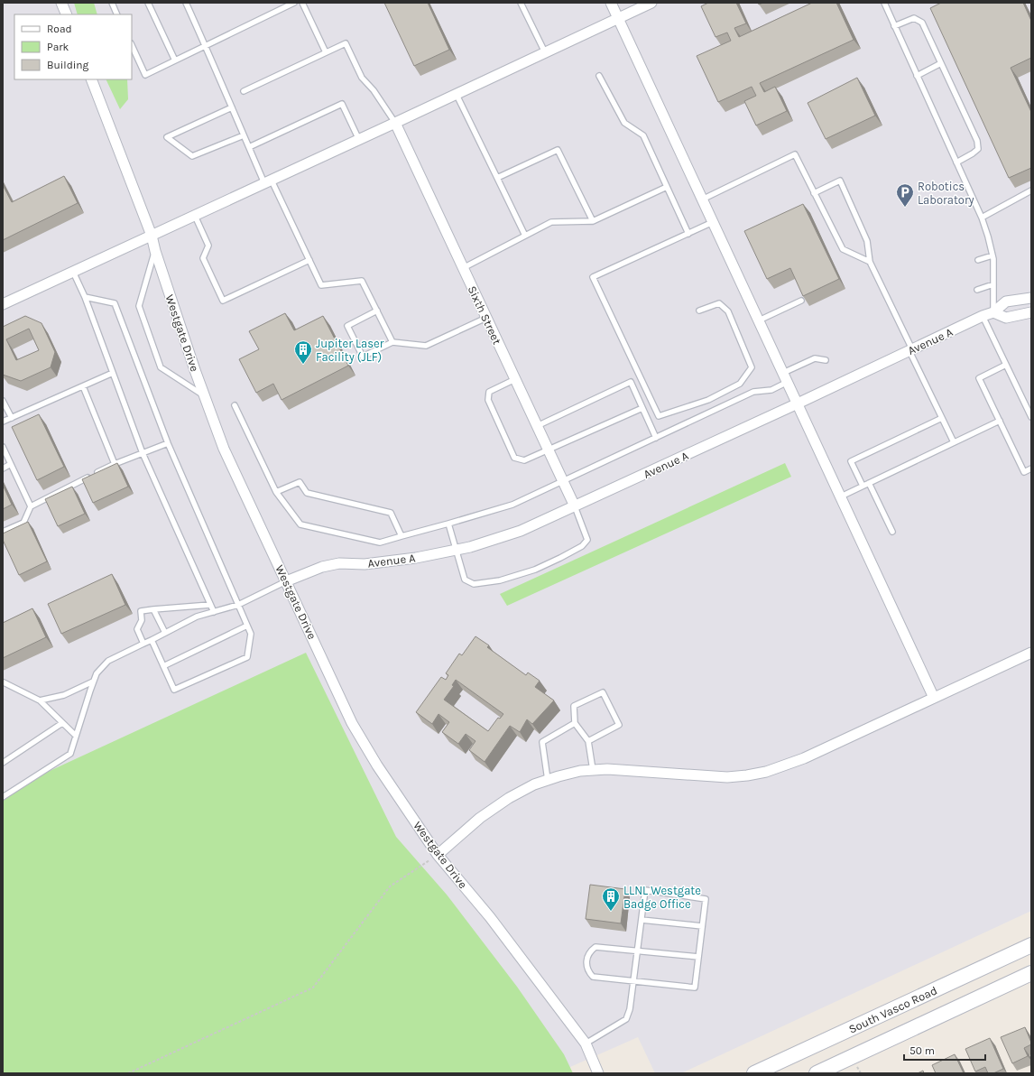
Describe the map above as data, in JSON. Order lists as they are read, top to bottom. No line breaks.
{"streets":{"main road":["South Vasco Road"],"street":["Sixth Street","Westgate Drive","Avenue A"]},"crossings":[["Sixth Street","Avenue A"],["Westgate Drive","Avenue A"]],"places":{"parking":["Robotics Laboratory"],"building":["Jupiter Laser Facility (JLF)","LLNL Westgate Badge Office"]},"legend":["Road","Park","Building"],"scale_bar":"50 m"}
